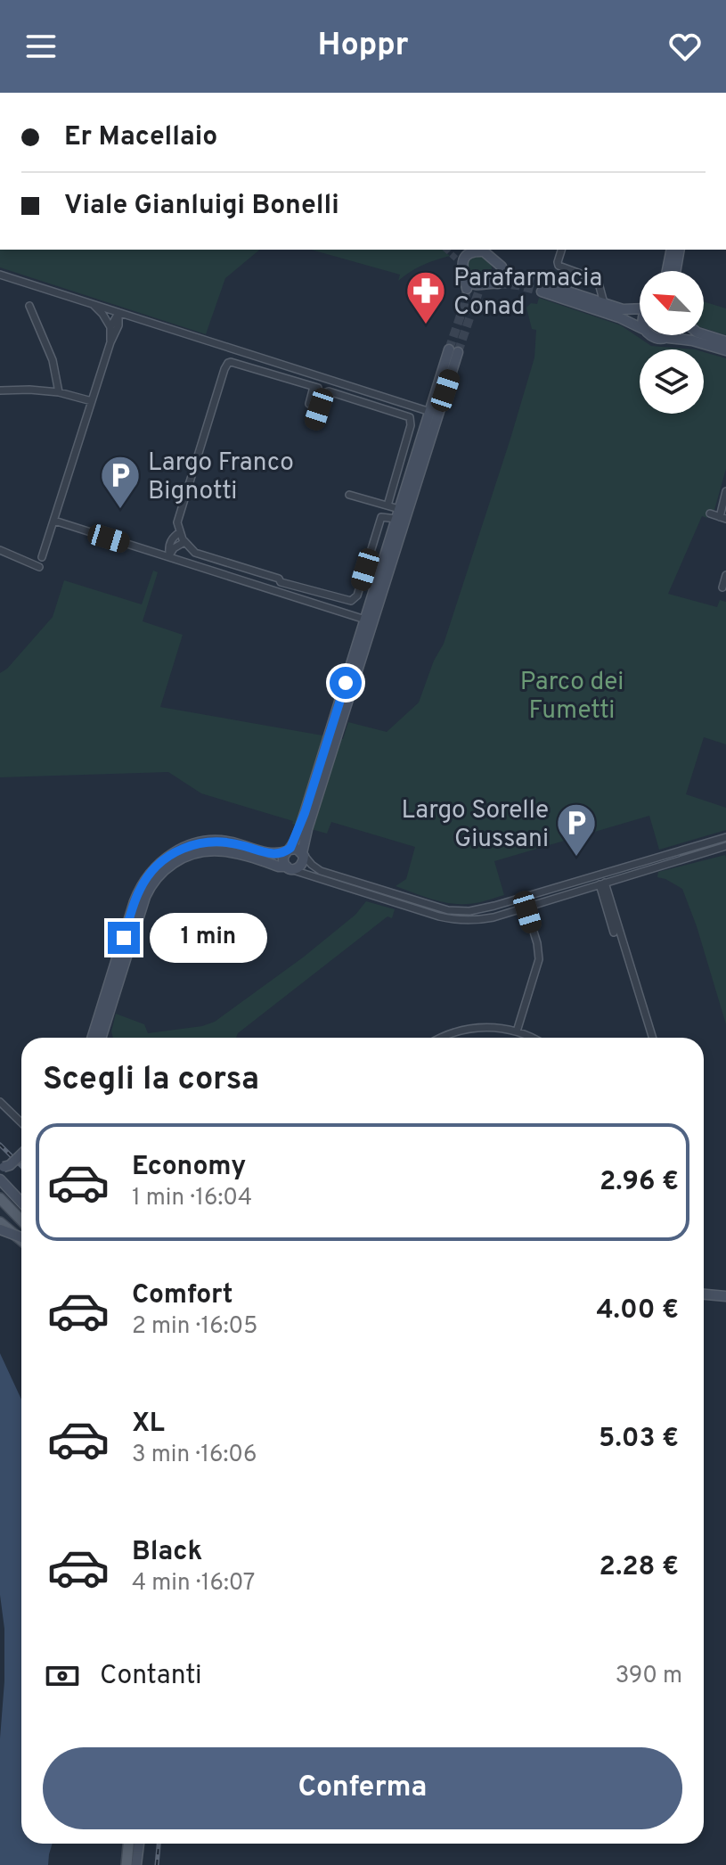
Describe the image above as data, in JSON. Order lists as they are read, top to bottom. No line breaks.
{"parks":["Parco dei Fumetti"],"places":{"pharmacy":["Parafarmacia Conad"],"parking":["Largo Franco Bignotti","Largo Sorelle Giussani"]},"north":"top left","page":{"header":"Hoppr","banner":["Er Macellaio","Viale Gianluigi Bonelli"],"bubble":"1 min","heading":"Scegli la corsa","list":[{"name":"Economy","note":"1 min · 16:04","value":"2.96 €"},{"name":"Comfort","note":"2 min · 16:05","value":"4.00 €"},{"name":"XL","note":"3 min · 16:06","value":"5.03 €"},{"name":"Black","note":"4 min · 16:07","value":"2.28 €"}],"pay":["Contanti","390 m"],"buttons":"Conferma"}}
